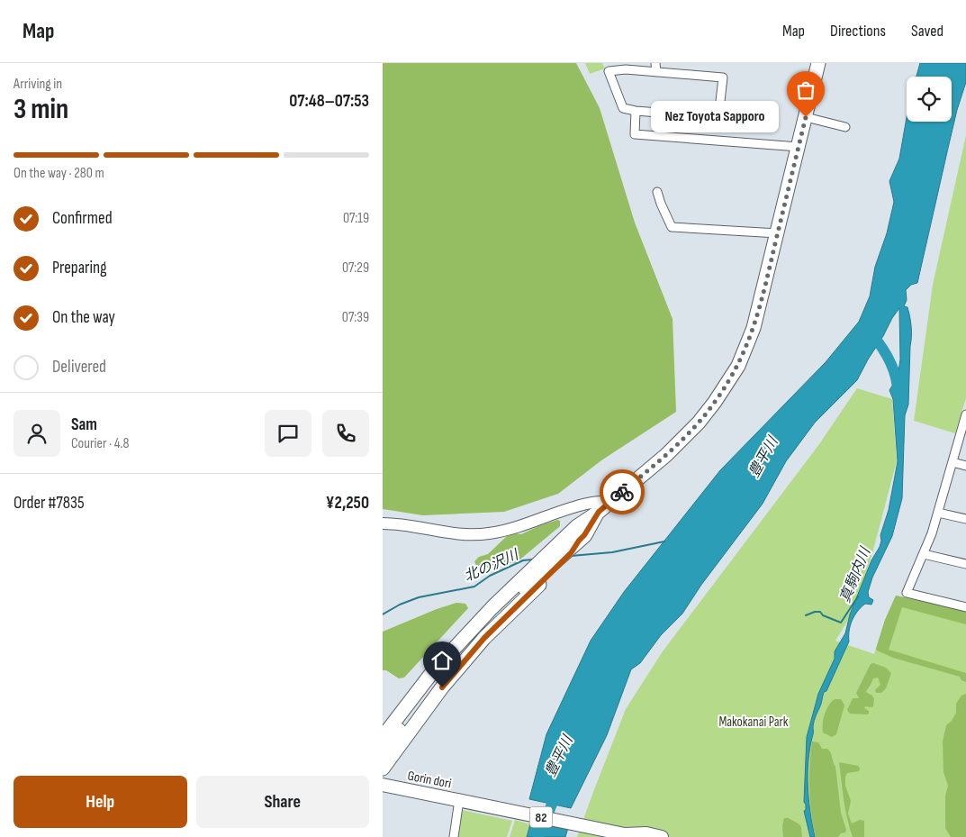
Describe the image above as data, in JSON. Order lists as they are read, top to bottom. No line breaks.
{"streets":{"main road":["Gorin dori","82"]},"crossings":[["Gorin dori","82"]],"water":["豊平川","北の沢川","真駒内川"],"parks":["Makokanai Park"],"places":["Nez Toyota Sapporo"],"page":{"header":"Map","nav":["Map","Directions","Saved"],"heading":["3 min","Arriving in","07:48–07:53"],"panel":["Sam","Courier · 4.8","Order #7835","¥2,250"],"bubble":"Nez Toyota Sapporo","bar":"On the way · 280 m","list":[["Confirmed","07:19"],["Preparing","07:29"],["On the way","07:39"],"Delivered"],"buttons":["Help","Share"]}}
